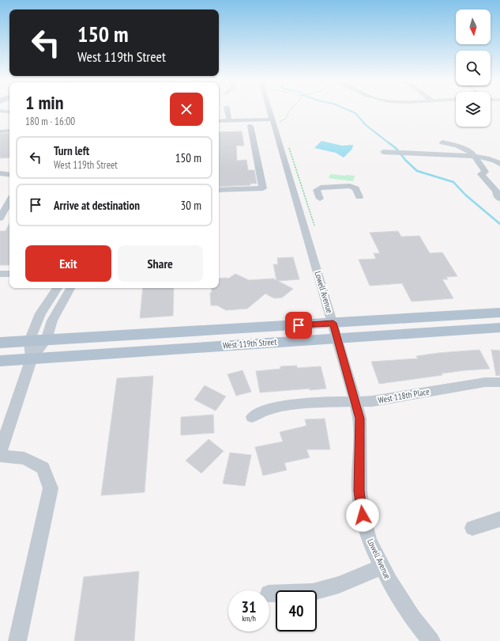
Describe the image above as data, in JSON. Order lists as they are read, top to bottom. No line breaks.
{"streets":{"main road":["West 119th Street"],"street":["Lowell Avenue","West 118th Place"]},"crossings":[["Lowell Avenue","West 119th Street"],["Lowell Avenue","West 118th Place"]],"north":"bottom","page":{"turn":["150 m","West 119th Street"],"heading":["1 min","180 m · 16:00"],"list":[{"name":"Turn left","note":"West 119th Street","value":"150 m"},{"name":"Arrive at destination","value":"30 m"}],"buttons":["Exit","Share"],"speed":"31 km/h","limit":"40"}}
